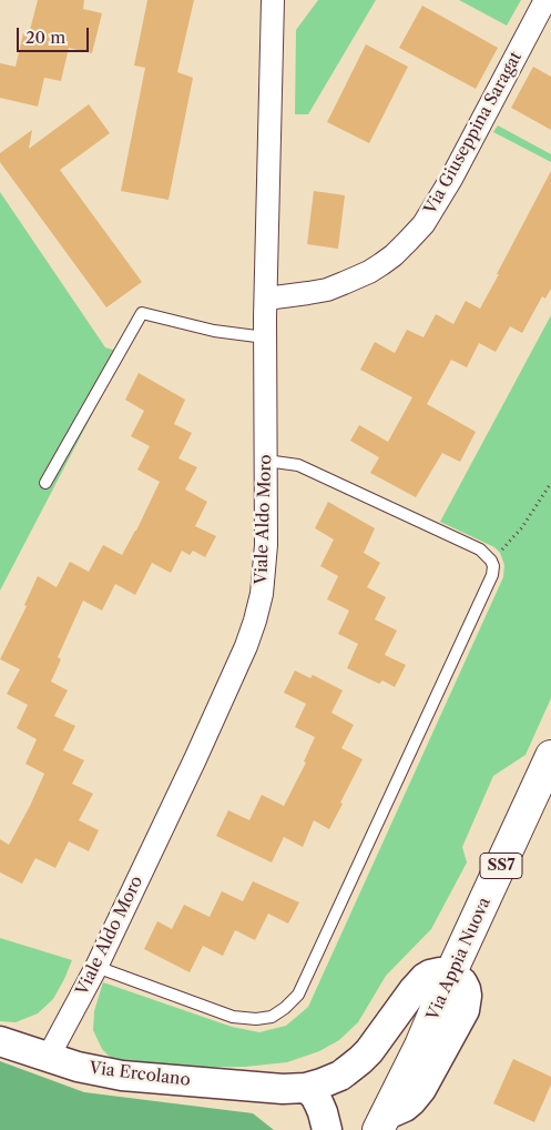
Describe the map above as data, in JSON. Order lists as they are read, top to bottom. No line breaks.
{"streets":{"main road":["SS7","Via Appia Nuova"],"street":["Via Giuseppina Saragat","Viale Aldo Moro","Via Ercolano"]},"crossings":[["Via Giuseppina Saragat","Viale Aldo Moro"],["Viale Aldo Moro","Via Ercolano"]],"scale_bar":"20 m"}
